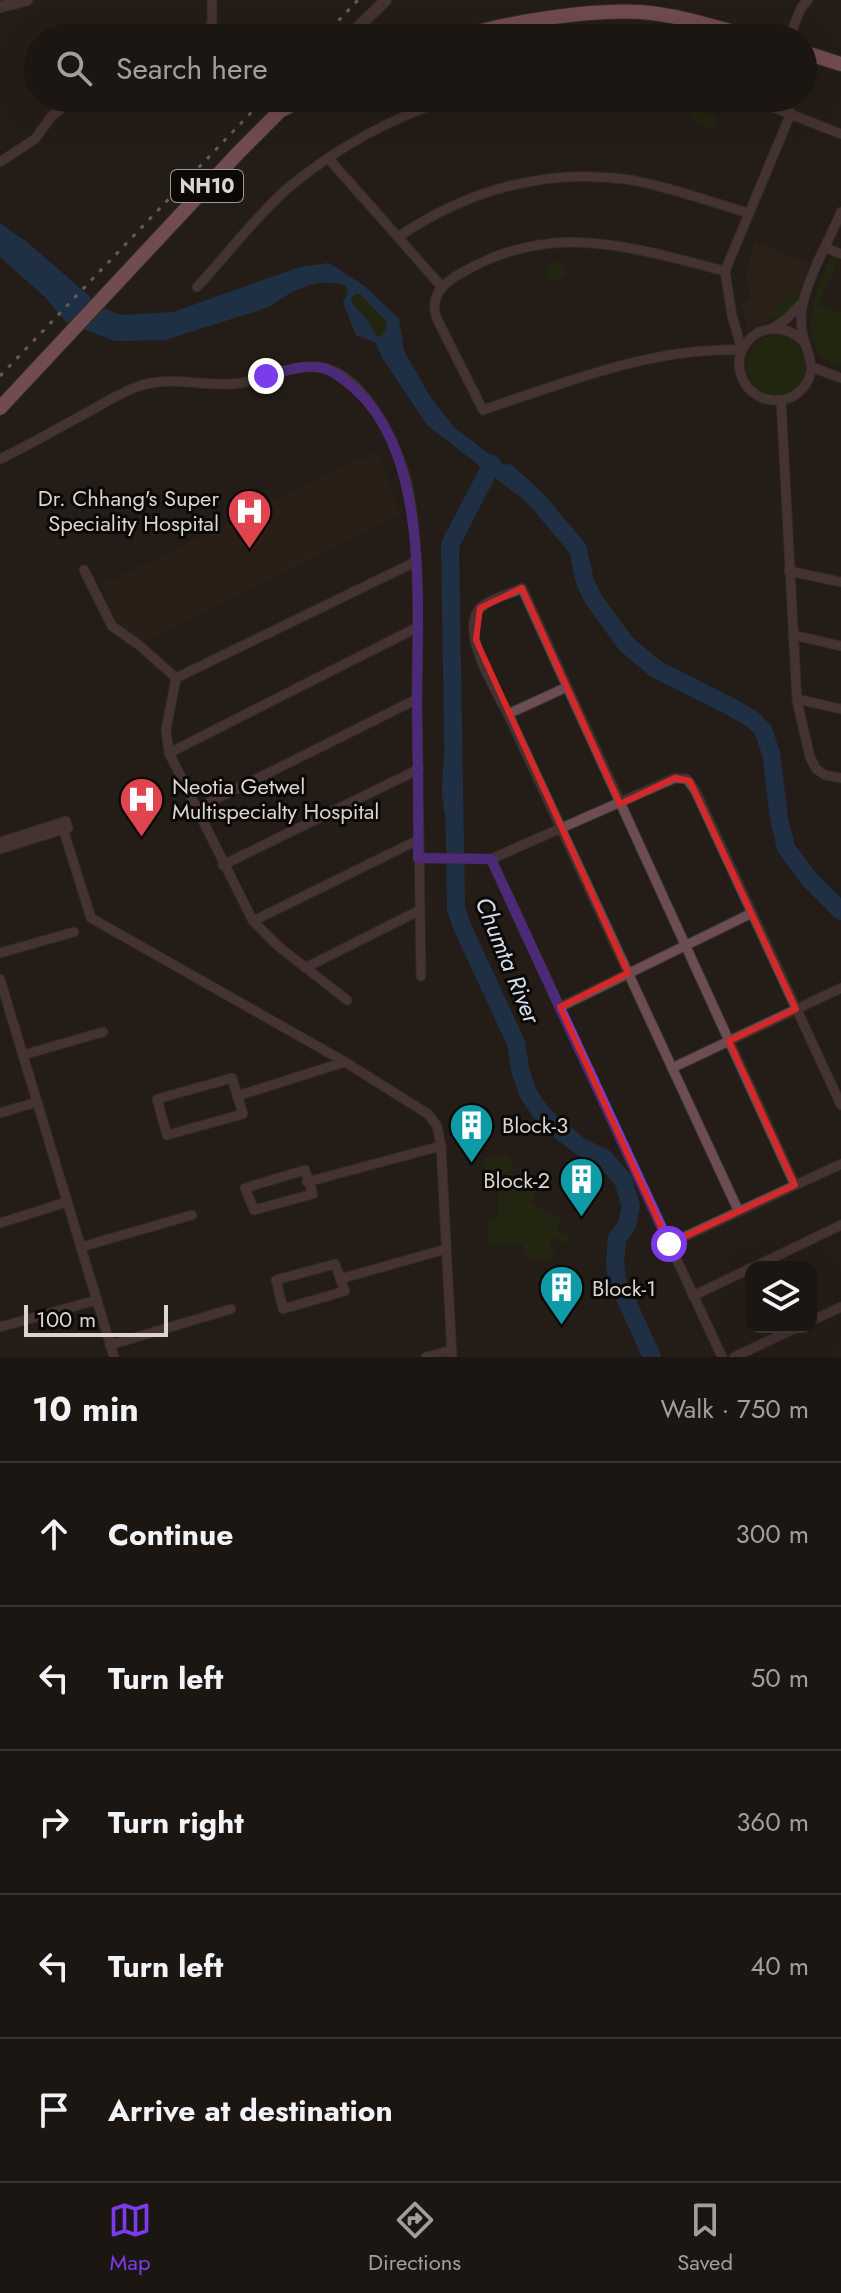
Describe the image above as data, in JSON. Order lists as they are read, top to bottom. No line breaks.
{"streets":{"highway":["NH10"]},"water":["Chumta River"],"places":{"hospital":["Dr. Chhang's Super Speciality Hospital","Neotia Getwel Multispecialty Hospital"],"building":["Block-3","Block-2","Block-1"]},"scale_bar":"100 m","page":{"search":"Search here","scale":"100 m","heading":["10 min","Walk · 750 m"],"list":[["Continue","300 m"],["Turn left","50 m"],["Turn right","360 m"],["Turn left","40 m"],"Arrive at destination"],"nav":["Map","Directions","Saved"]}}
